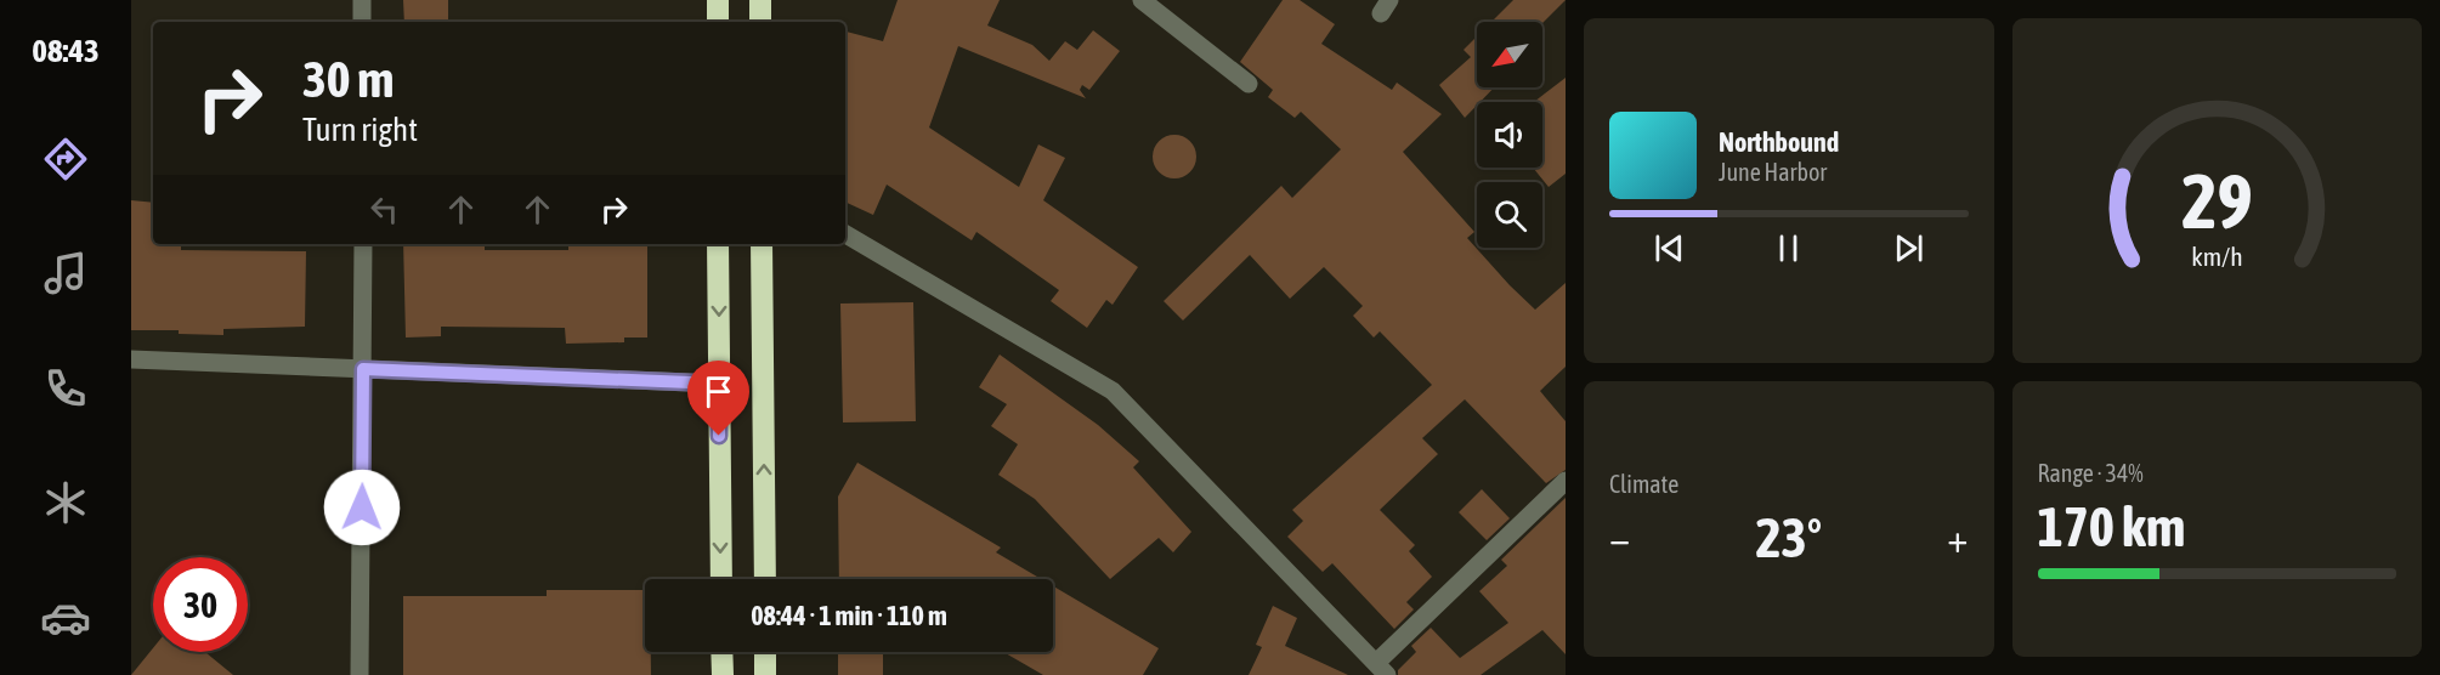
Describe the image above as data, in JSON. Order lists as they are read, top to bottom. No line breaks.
{"north":"bottom left","page":{"tabs":"08:43","turn":["30 m","Turn right"],"song":["Northbound","June Harbor"],"tile":["Climate",["Range · 34%","170 km"]],"heat":["−","23°","+"],"limit":"30","trip":"08:44 · 1 min · 110 m","gauge":["29","km/h"]}}
